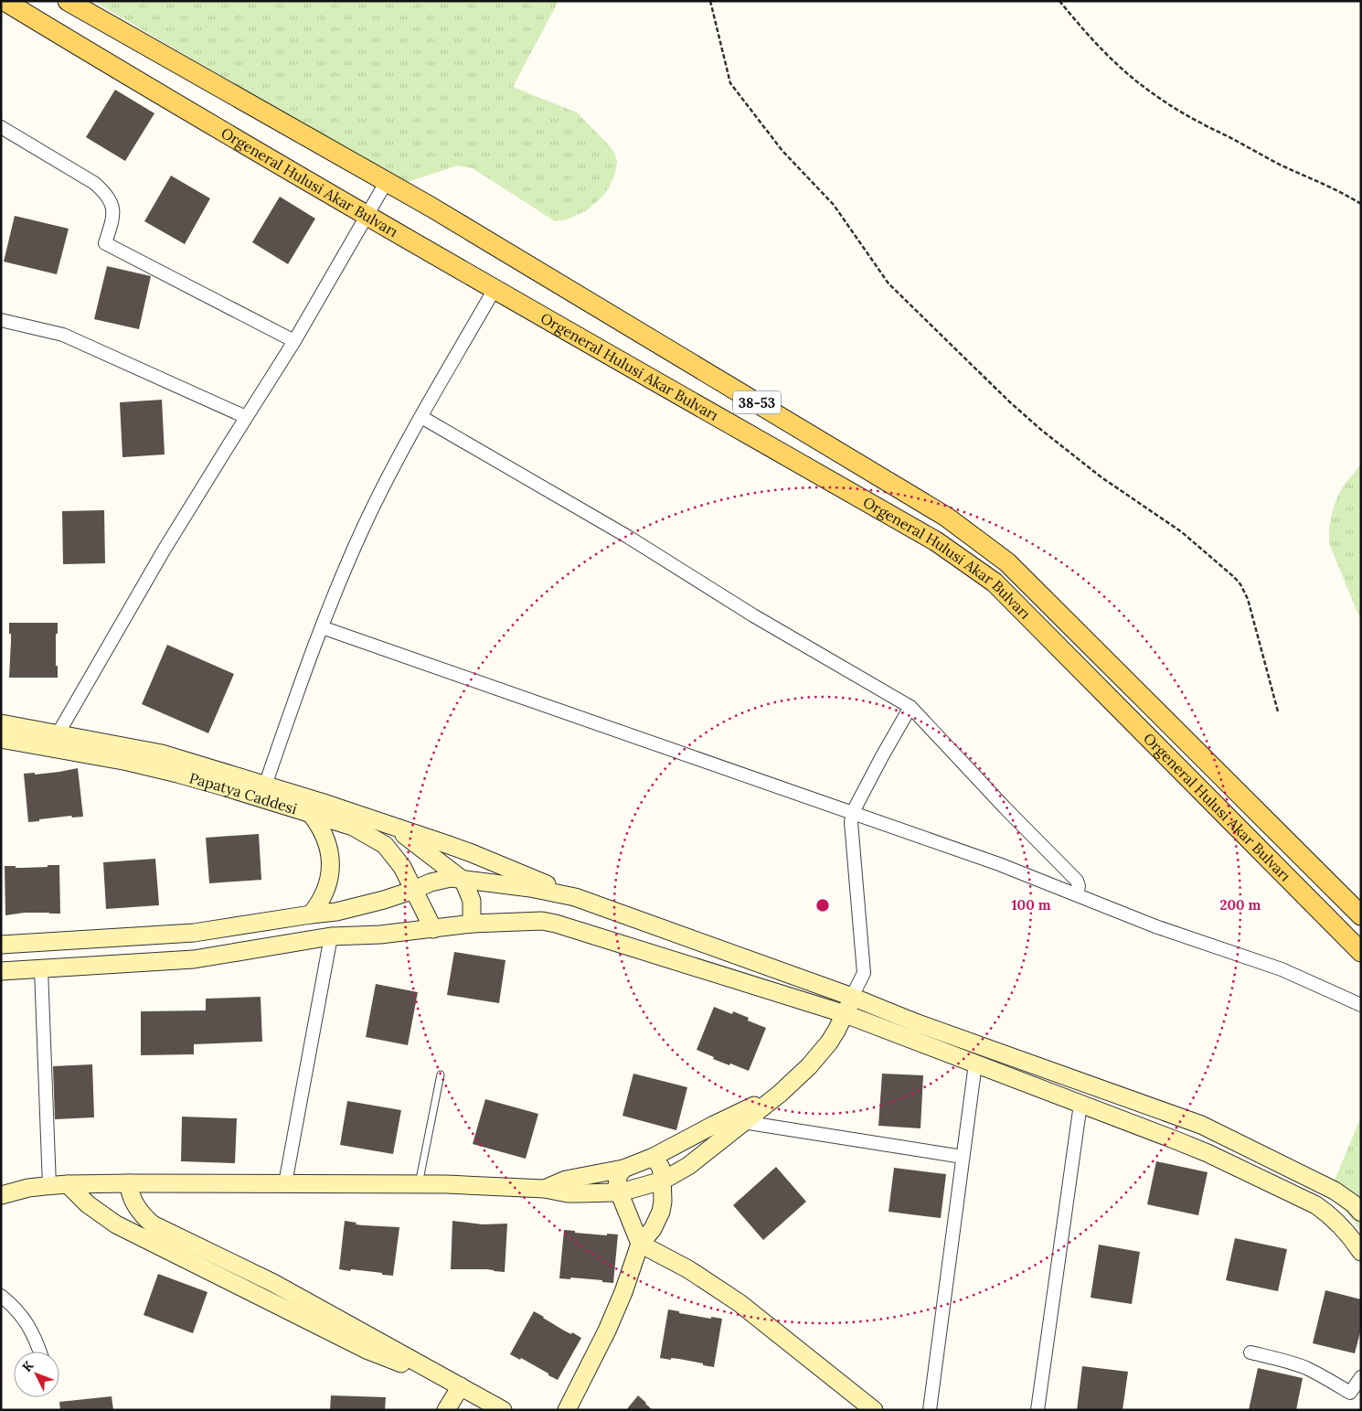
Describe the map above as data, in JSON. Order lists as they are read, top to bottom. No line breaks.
{"streets":{"main road":["Orgeneral Hulusi Akar Bulvarı","38-53"],"street":["Papatya Caddesi"]},"north":"top left","rings":["100 m","200 m"]}
